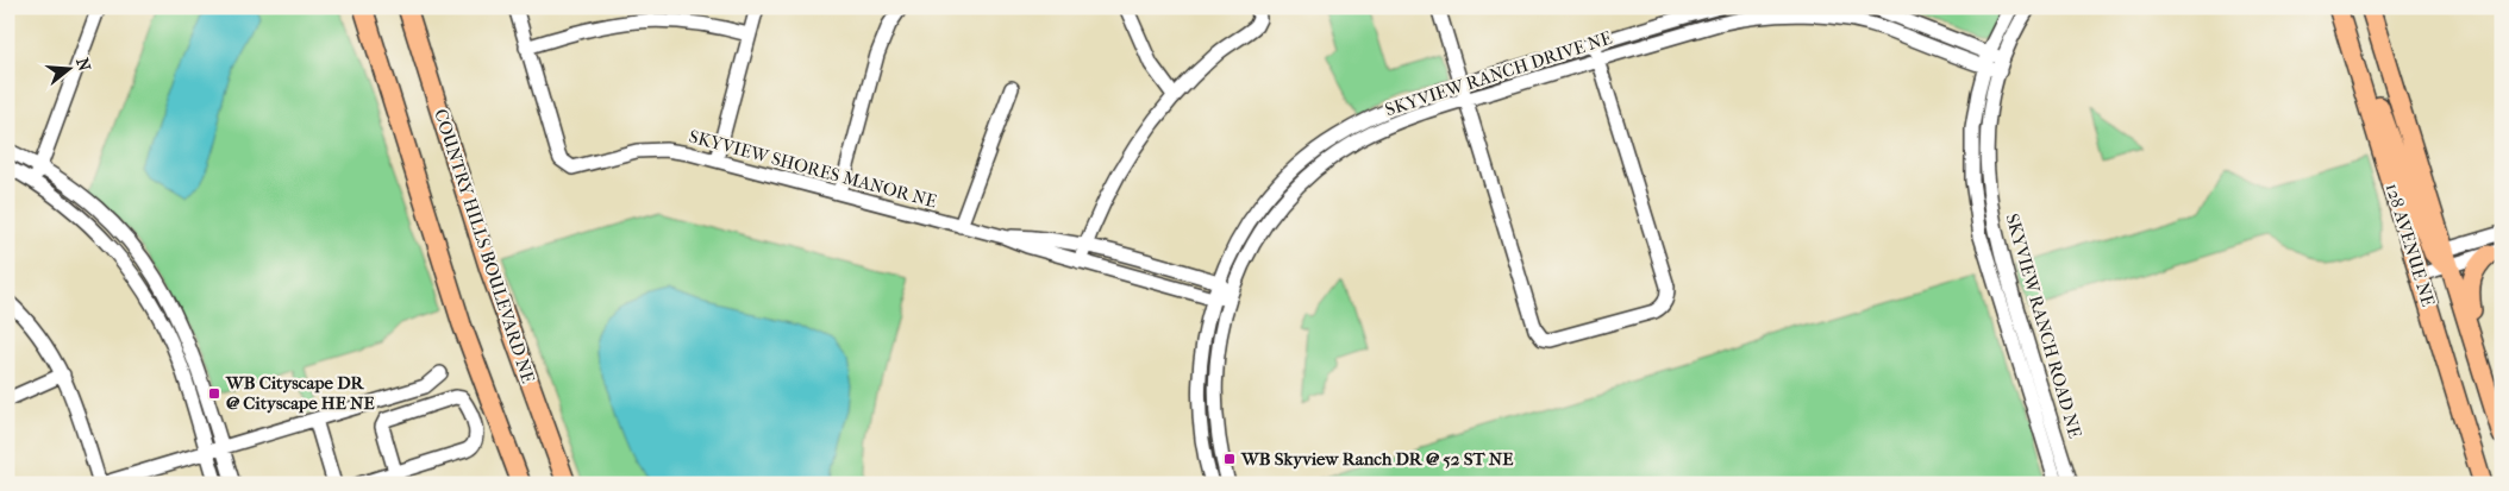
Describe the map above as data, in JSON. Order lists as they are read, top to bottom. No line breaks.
{"streets":{"main road":["128 AVENUE NE","COUNTRY HILLS BOULEVARD NE"],"street":["SKYVIEW RANCH DRIVE NE","SKYVIEW SHORES MANOR NE","SKYVIEW RANCH ROAD NE"]},"crossings":[["SKYVIEW RANCH DRIVE NE","SKYVIEW SHORES MANOR NE"],["SKYVIEW RANCH DRIVE NE","SKYVIEW RANCH ROAD NE"]],"places":{"transit":["WB Cityscape DR @ Cityscape HE NE","WB Skyview Ranch DR @ 52 ST NE"]},"north":"right"}
